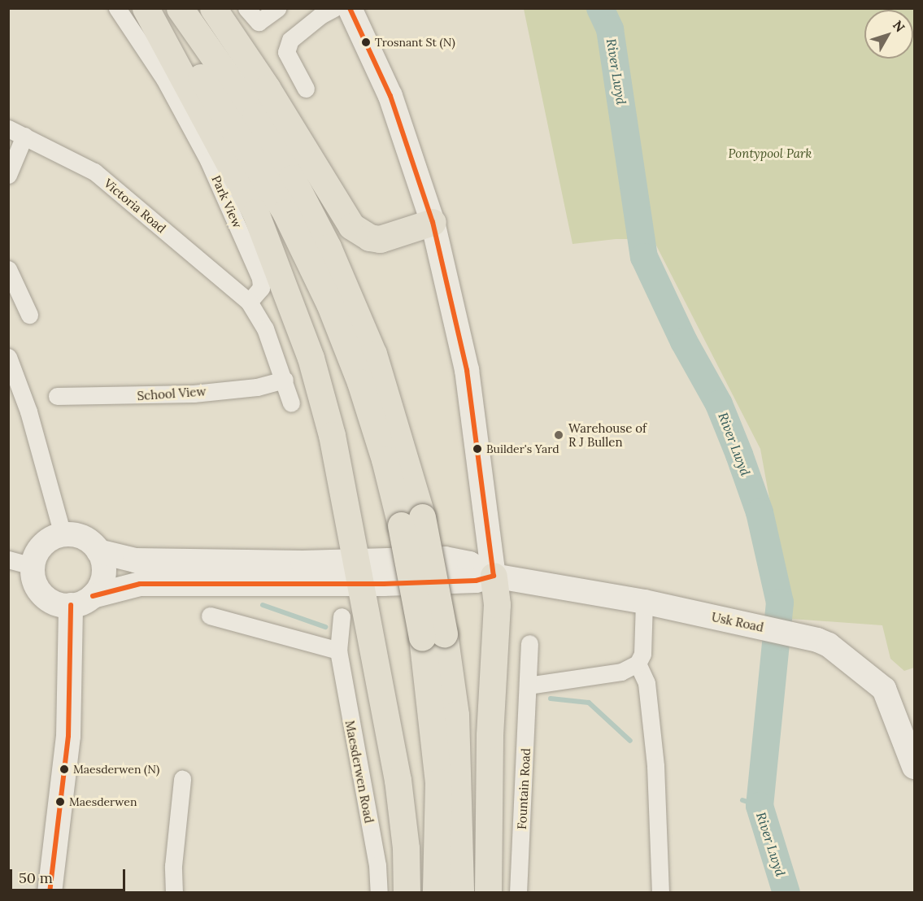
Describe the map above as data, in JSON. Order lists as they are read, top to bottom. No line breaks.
{"streets":{"street":["Park View","Victoria Road","School View","Usk Road","Maesderwen Road","Fountain Road"]},"crossings":[["Park View","Victoria Road"]],"water":["River Lwyd"],"parks":["Pontypool Park"],"places":["Trosnant St (N)","Warehouse of R J Bullen","Builder's Yard","Maesderwen (N)","Maesderwen"],"scale_bar":"50 m","north":"top right"}
